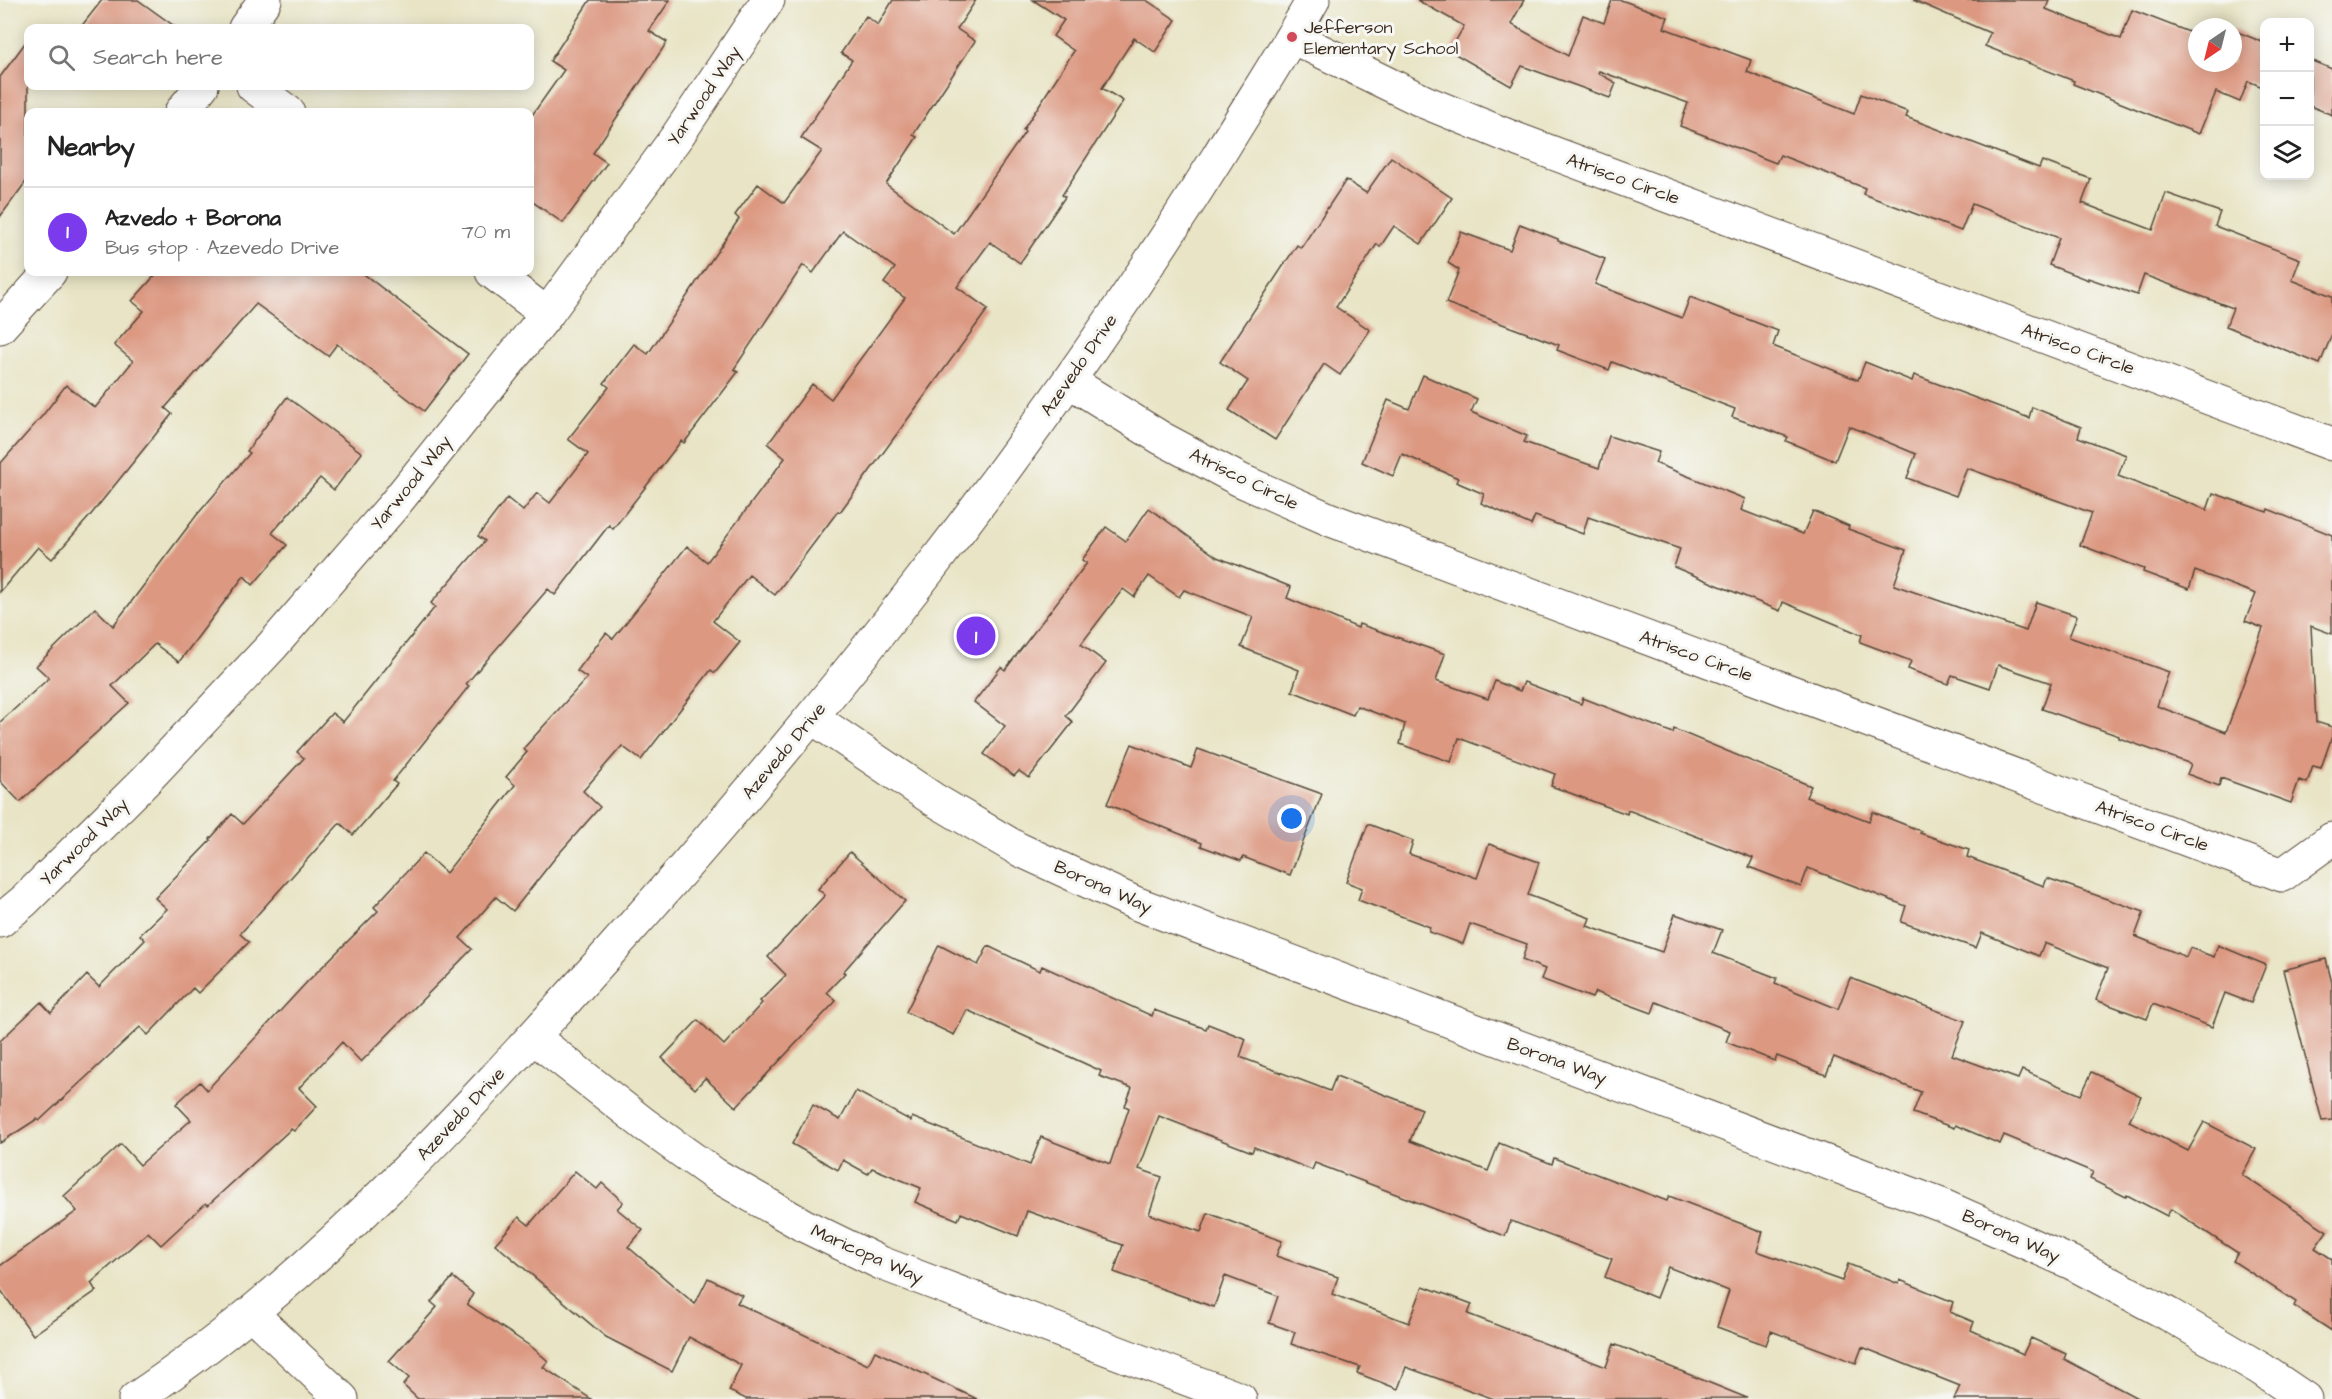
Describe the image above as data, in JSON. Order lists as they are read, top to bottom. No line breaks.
{"streets":{"street":["Yarwood Way","Atrisco Circle","Azevedo Drive","Borona Way","Maricopa Way"]},"crossings":[["Atrisco Circle","Azevedo Drive"],["Azevedo Drive","Borona Way"],["Azevedo Drive","Maricopa Way"]],"places":["Jefferson Elementary School"],"north":"bottom left","page":{"map_buttons":["+","−"],"search":"Search here","heading":"Nearby","list":[{"mark":"1","name":"Azvedo + Borona","note":"Bus stop · Azevedo Drive","value":"70 m"}],"pins":"1"}}
